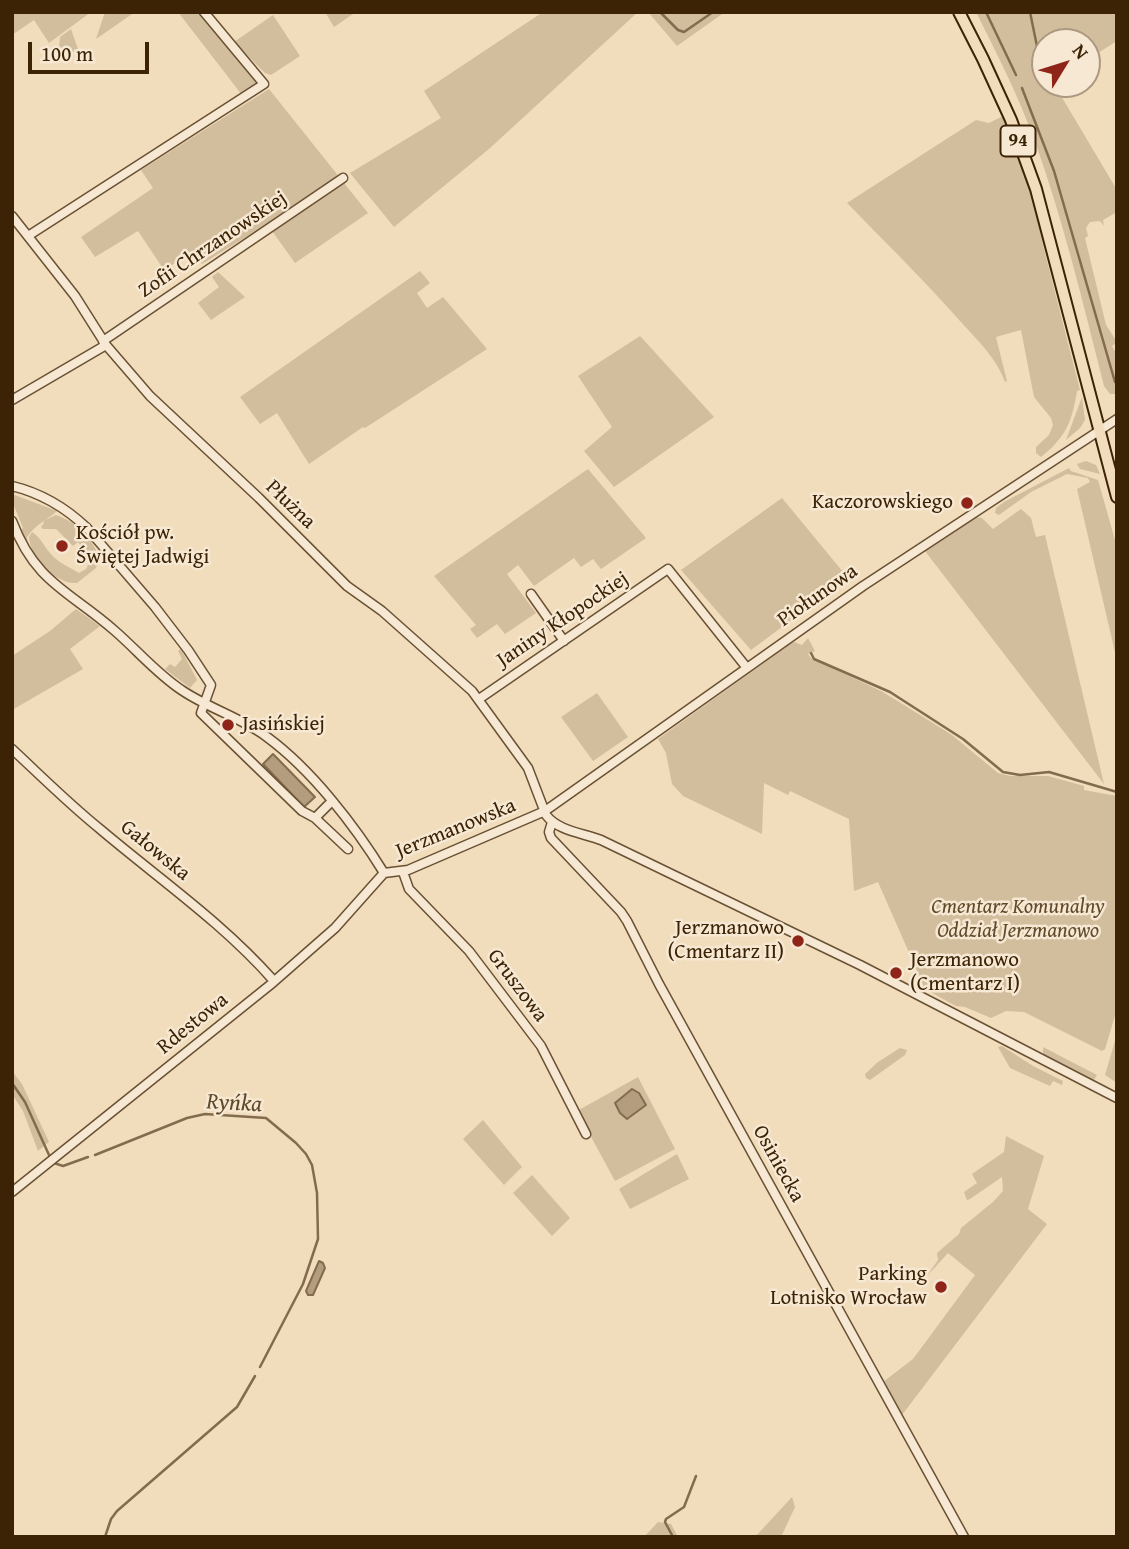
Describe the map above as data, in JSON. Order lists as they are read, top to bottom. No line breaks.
{"streets":{"main road":["94"],"street":["Zofii Chrzanowskiej","Płużna","Piołunowa","Janiny Kłopockiej","Jerzmanowska","Gałowska","Gruszowa","Rdestowa","Osiniecka"]},"crossings":[["94","Piołunowa"],["Zofii Chrzanowskiej","Płużna"],["Płużna","Piołunowa"],["Płużna","Janiny Kłopockiej"],["Płużna","Jerzmanowska"],["Piołunowa","Janiny Kłopockiej"],["Piołunowa","Jerzmanowska"],["Jerzmanowska","Gruszowa"],["Jerzmanowska","Rdestowa"],["Jerzmanowska","Osiniecka"],["Gałowska","Rdestowa"]],"water":["Ryńka"],"parks":["Cmentarz Komunalny Oddział Jerzmanowo"],"places":["Kaczorowskiego","Kościół pw. Świętej Jadwigi","Jasińskiej","Jerzmanowo (Cmentarz II)","Jerzmanowo (Cmentarz I)","Parking Lotnisko Wrocław"],"scale_bar":"100 m","north":"top right"}
